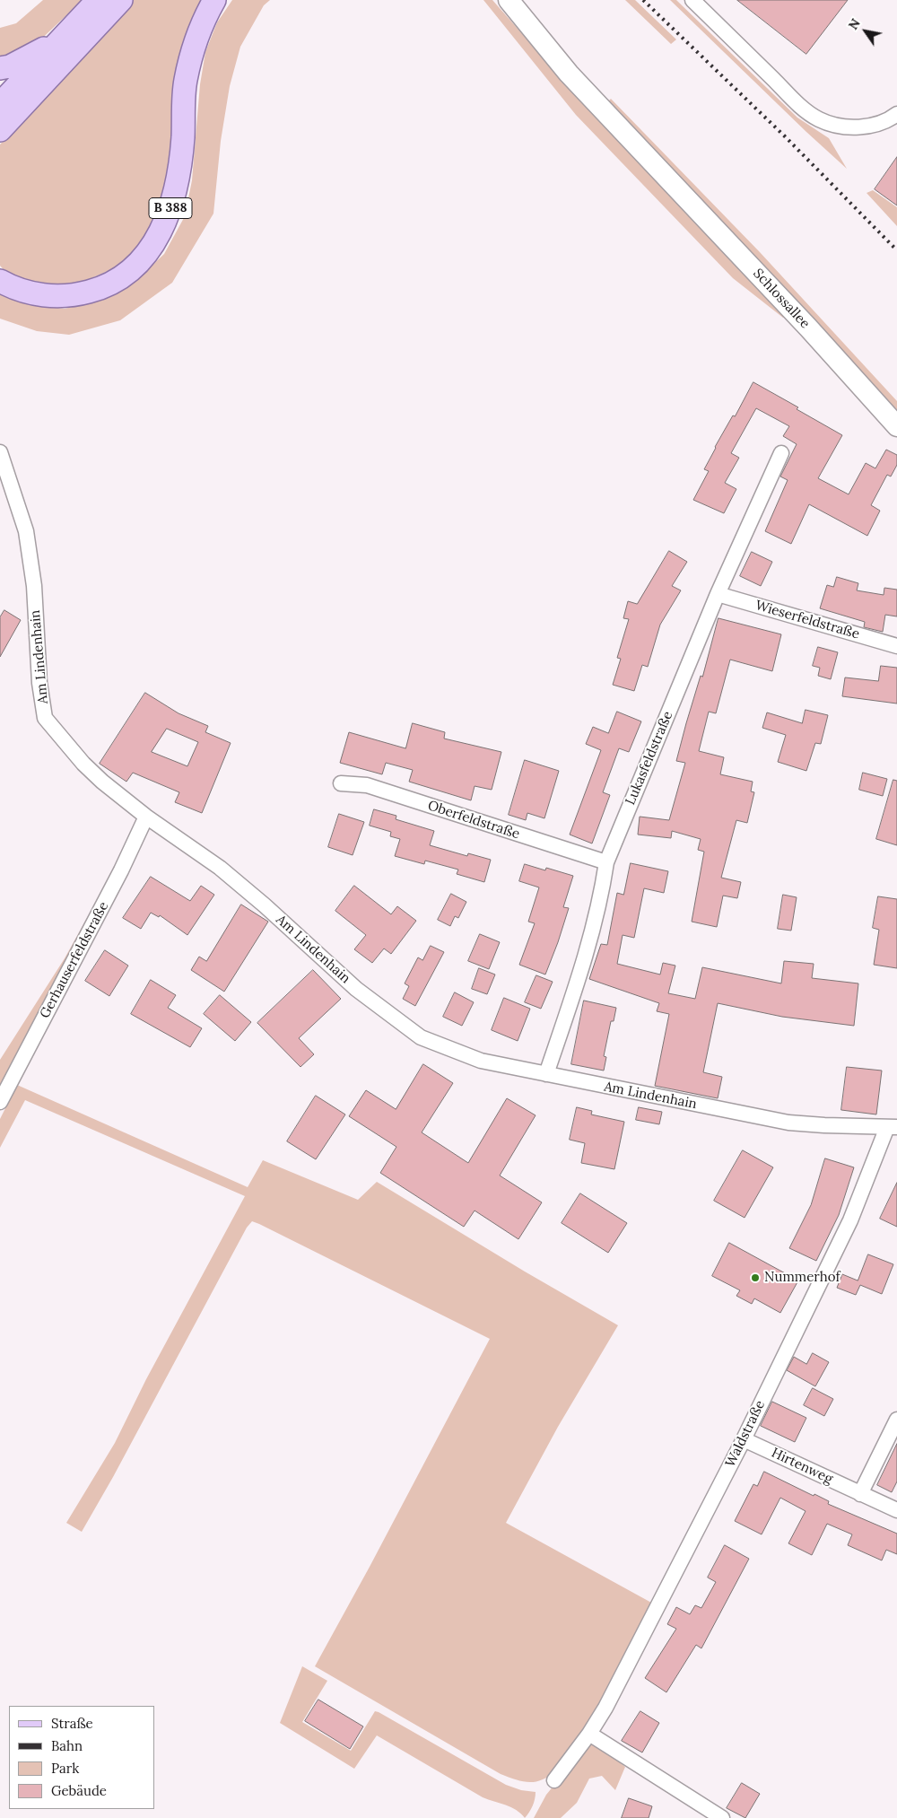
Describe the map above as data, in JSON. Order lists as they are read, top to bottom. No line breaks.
{"streets":{"main road":["B 388","Schlossallee"],"street":["Wieserfeldstraße","Am Lindenhain","Lukasfeldstraße","Oberfeldstraße","Gerhauserfeldstraße","Waldstraße","Hirtenweg"]},"crossings":[["Wieserfeldstraße","Lukasfeldstraße"],["Am Lindenhain","Lukasfeldstraße"],["Am Lindenhain","Gerhauserfeldstraße"],["Am Lindenhain","Waldstraße"],["Lukasfeldstraße","Oberfeldstraße"],["Waldstraße","Hirtenweg"]],"places":["Nummerhof"],"legend":["Straße","Bahn","Park","Gebäude"],"north":"top left"}
